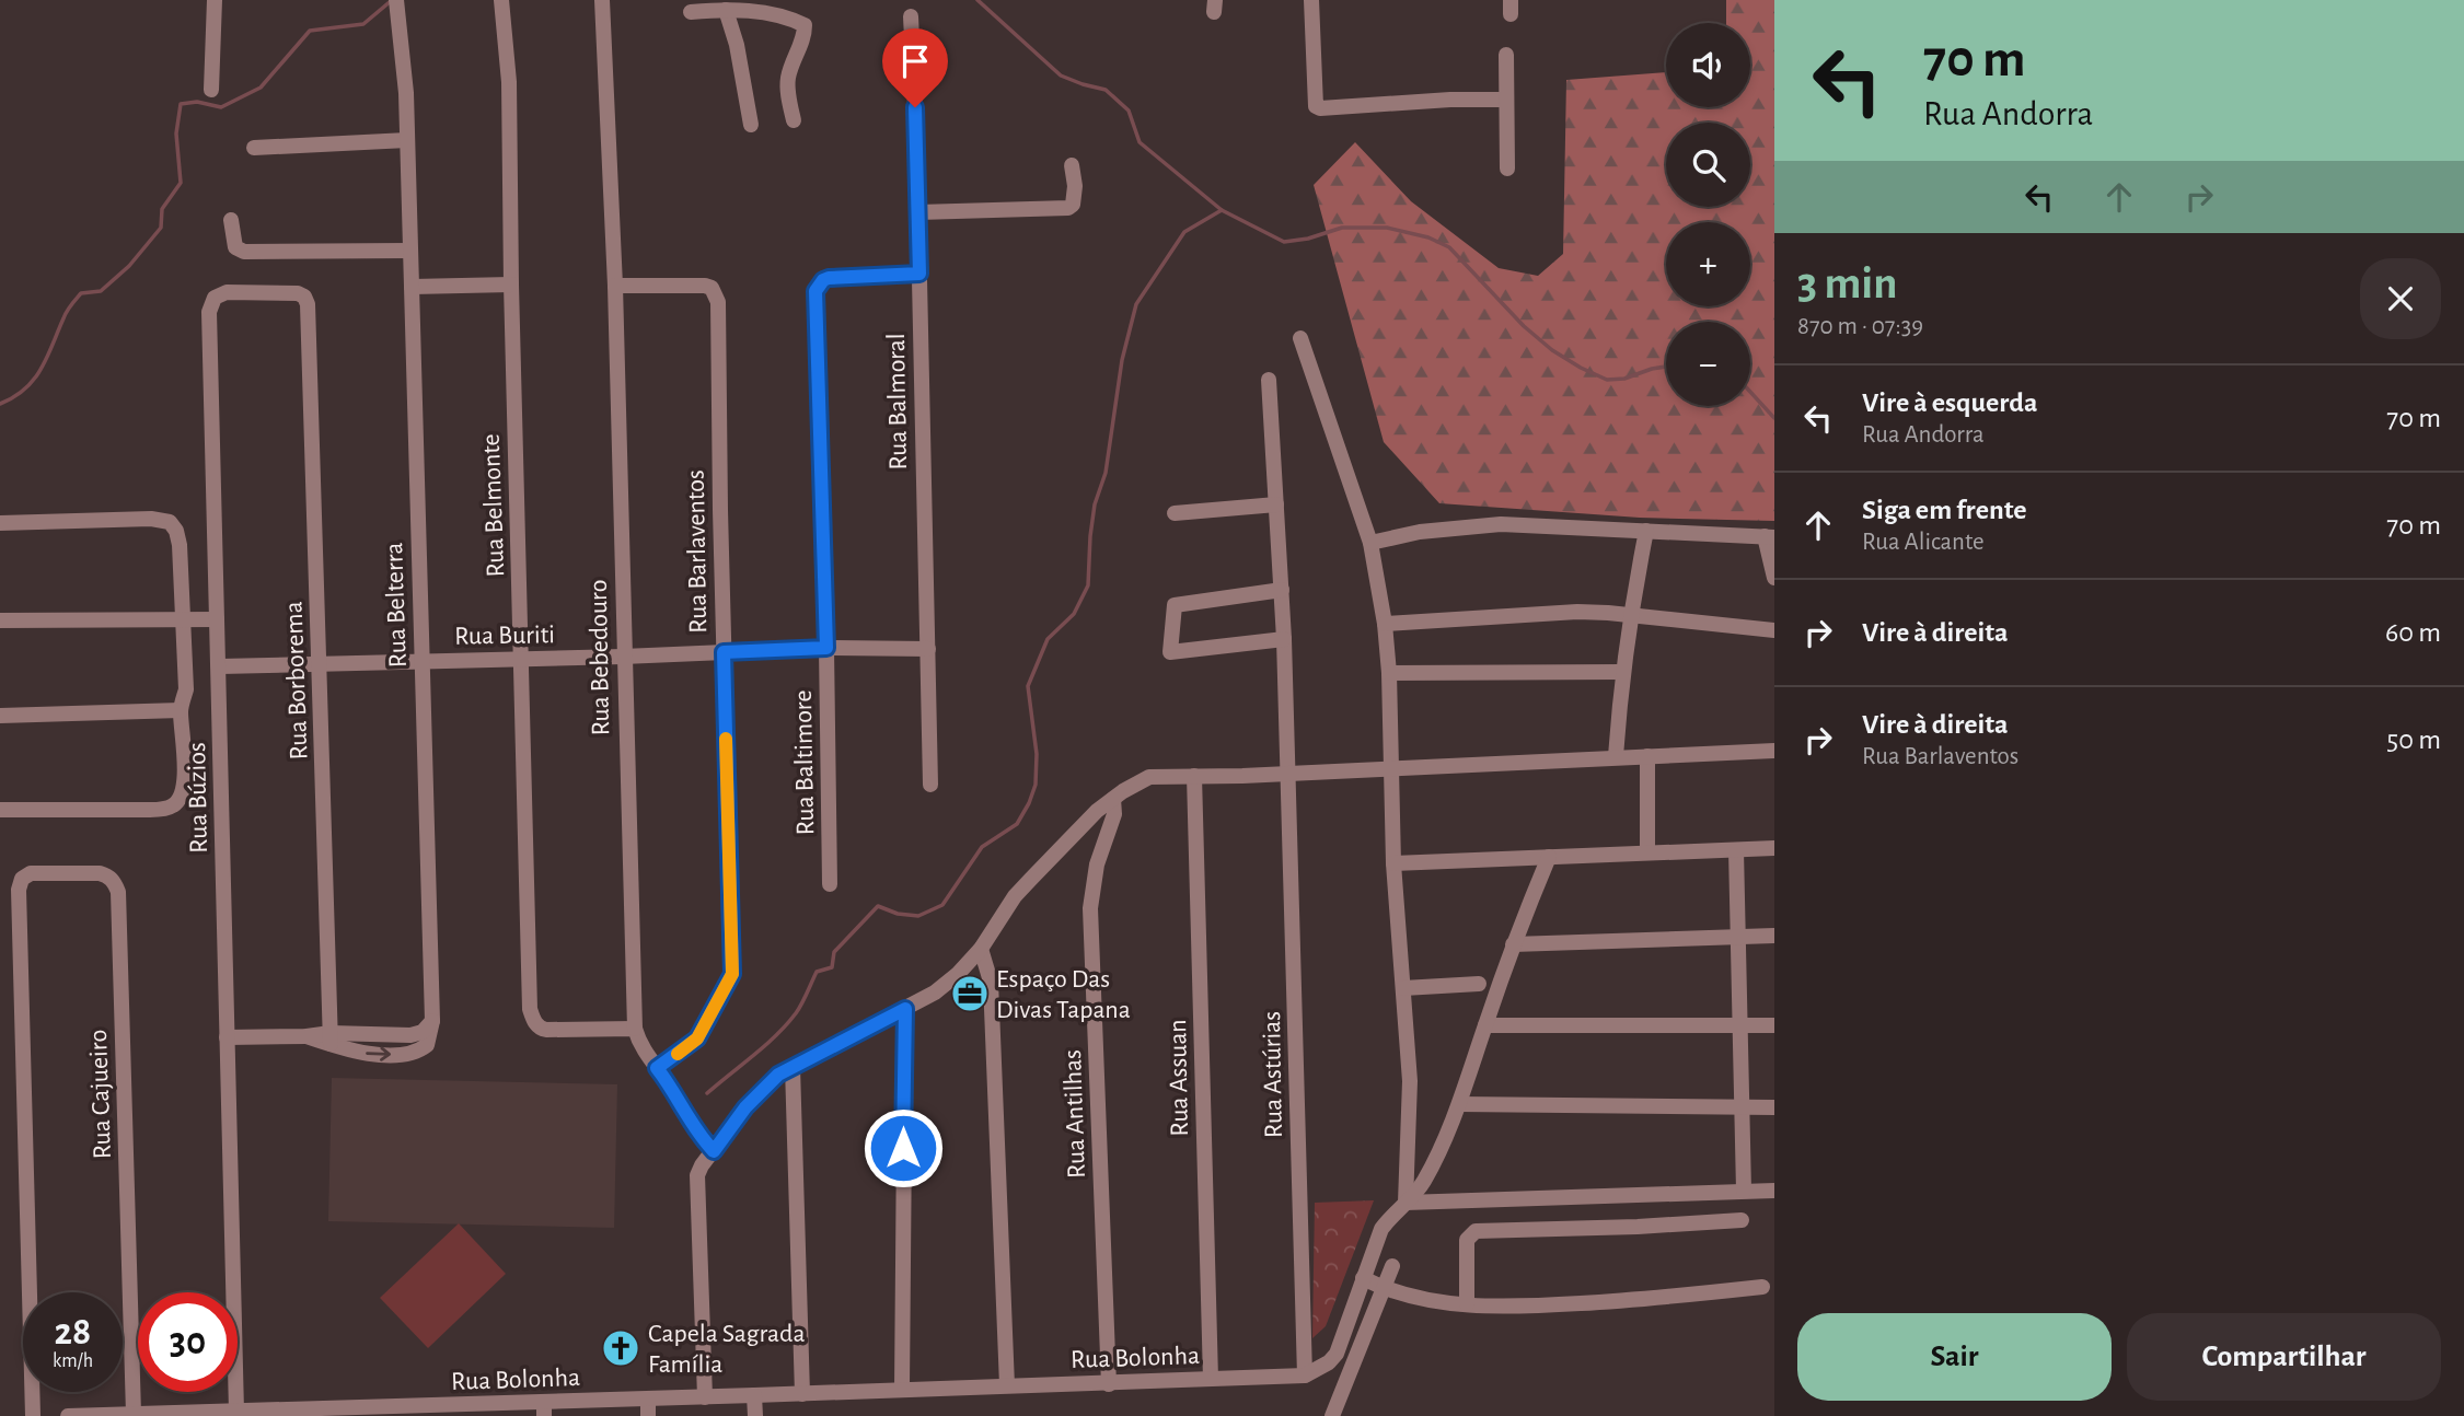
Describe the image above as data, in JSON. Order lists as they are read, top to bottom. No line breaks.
{"streets":{"street":["Rua Balmoral","Rua Belmonte","Rua Barlaventos","Rua Belterra","Rua Buriti","Rua Bebedouro","Rua Borborema","Rua Baltimore","Rua Búzios","Rua Astúrias","Rua Assuan","Rua Cajueiro","Rua Antilhas","Rua Bolonha"]},"crossings":[["Rua Balmoral","Rua Buriti"],["Rua Balmoral","Rua Baltimore"],["Rua Belmonte","Rua Buriti"],["Rua Belmonte","Rua Bebedouro"],["Rua Barlaventos","Rua Buriti"],["Rua Barlaventos","Rua Bebedouro"],["Rua Belterra","Rua Buriti"],["Rua Belterra","Rua Borborema"],["Rua Buriti","Rua Bebedouro"],["Rua Buriti","Rua Borborema"],["Rua Buriti","Rua Baltimore"],["Rua Buriti","Rua Búzios"],["Rua Borborema","Rua Búzios"],["Rua Búzios","Rua Bolonha"],["Rua Astúrias","Rua Bolonha"],["Rua Assuan","Rua Bolonha"],["Rua Cajueiro","Rua Bolonha"],["Rua Antilhas","Rua Bolonha"]],"places":{"office":["Espaço Das Divas Tapana"],"church":["Capela Sagrada Família"]},"page":{"turn":["70 m","Rua Andorra"],"map_buttons":["+","−"],"heading":["3 min","870 m · 07:39"],"list":[{"name":"Vire à esquerda","note":"Rua Andorra","value":"70 m"},{"name":"Siga em frente","note":"Rua Alicante","value":"70 m"},{"name":"Vire à direita","value":"60 m"},{"name":"Vire à direita","note":"Rua Barlaventos","value":"50 m"}],"speed":"28 km/h","limit":"30","buttons":["Sair","Compartilhar"]}}
